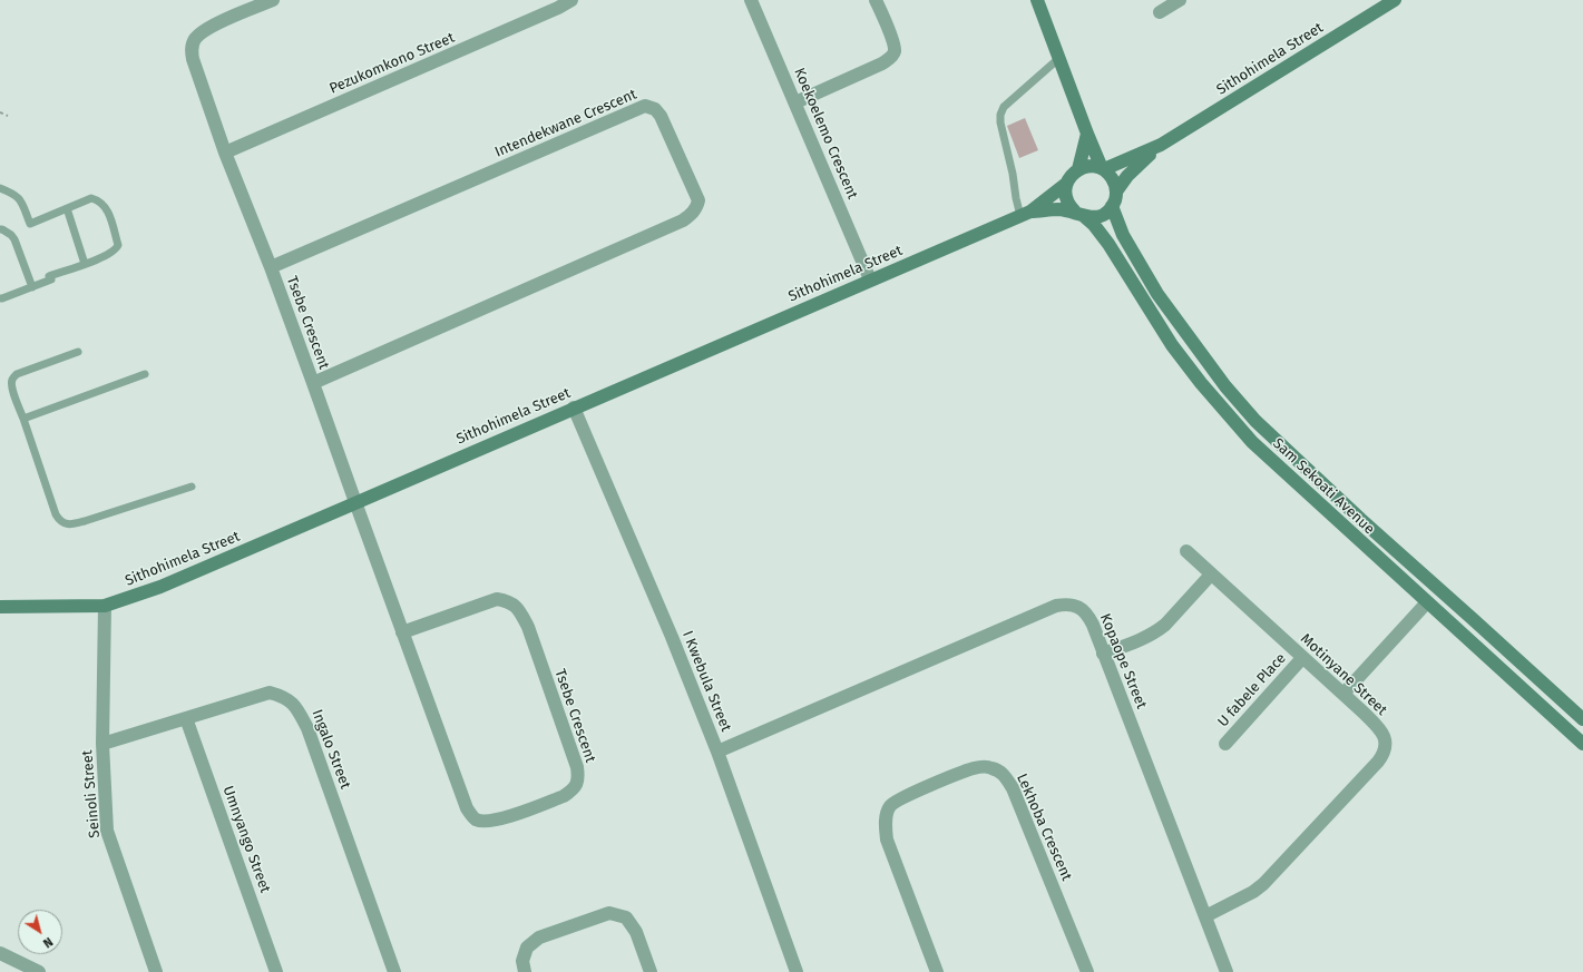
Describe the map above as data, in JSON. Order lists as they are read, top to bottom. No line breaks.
{"streets":{"street":["Sithohimela Street","Pezukomkono Street","Intendekwane Crescent","Koekoelemo Crescent","Tsebe Crescent","Sam Sekoati Avenue","Kopaope Street","Motinyane Street","I Kwebula Street","U fabele Place","Ingalo Street","Seinoli Street","Lekhoba Crescent","Umnyango Street"]},"crossings":[["Sithohimela Street","Koekoelemo Crescent"],["Sithohimela Street","Tsebe Crescent"],["Sithohimela Street","Sam Sekoati Avenue"],["Sithohimela Street","I Kwebula Street"],["Sithohimela Street","Seinoli Street"],["Pezukomkono Street","Tsebe Crescent"],["Intendekwane Crescent","Tsebe Crescent"],["Kopaope Street","Motinyane Street"],["Kopaope Street","I Kwebula Street"],["Motinyane Street","U fabele Place"],["Ingalo Street","Seinoli Street"],["Ingalo Street","Umnyango Street"]],"north":"bottom right"}
